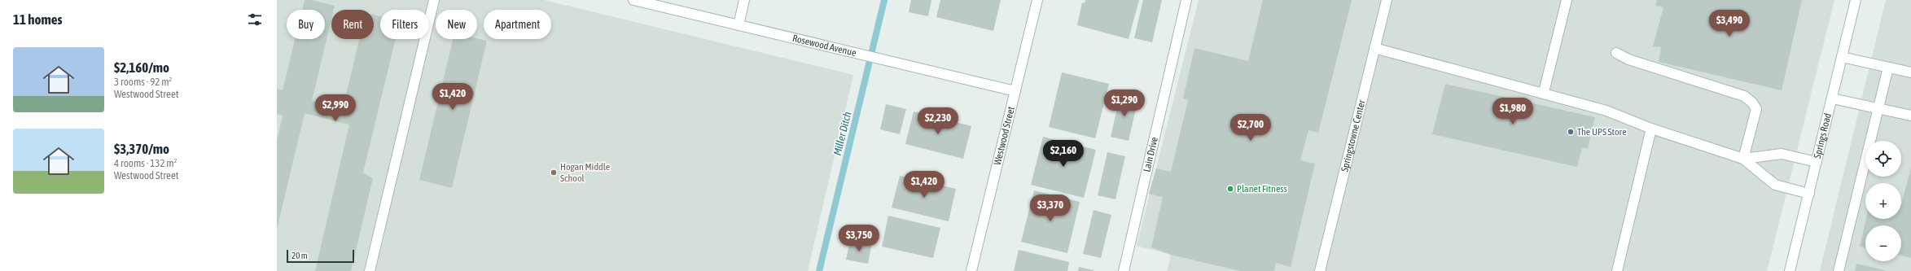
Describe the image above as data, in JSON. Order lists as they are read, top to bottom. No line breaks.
{"streets":{"street":["Rosewood Avenue","Westwood Street","Springstowne Center","Springs Road","Lain Drive"]},"crossings":[["Rosewood Avenue","Westwood Street"]],"water":["Miller Ditch"],"places":["The UPS Store","Hogan Middle School","Planet Fitness"],"scale_bar":"20 m","page":{"heading":"11 homes","price":["$3,490","$1,420","$1,290","$2,990","$1,980","$2,230","$2,700","$2,160","$1,420","$3,370","$3,750"],"chip":["Buy","Rent","Filters","New","Apartment"],"list":[{"name":"$2,160/mo","note":"3 rooms · 92 m² · Westwood Street"},{"name":"$3,370/mo","note":"4 rooms · 132 m² · Westwood Street"}],"map_buttons":["+","−"],"scale":"20 m"}}
